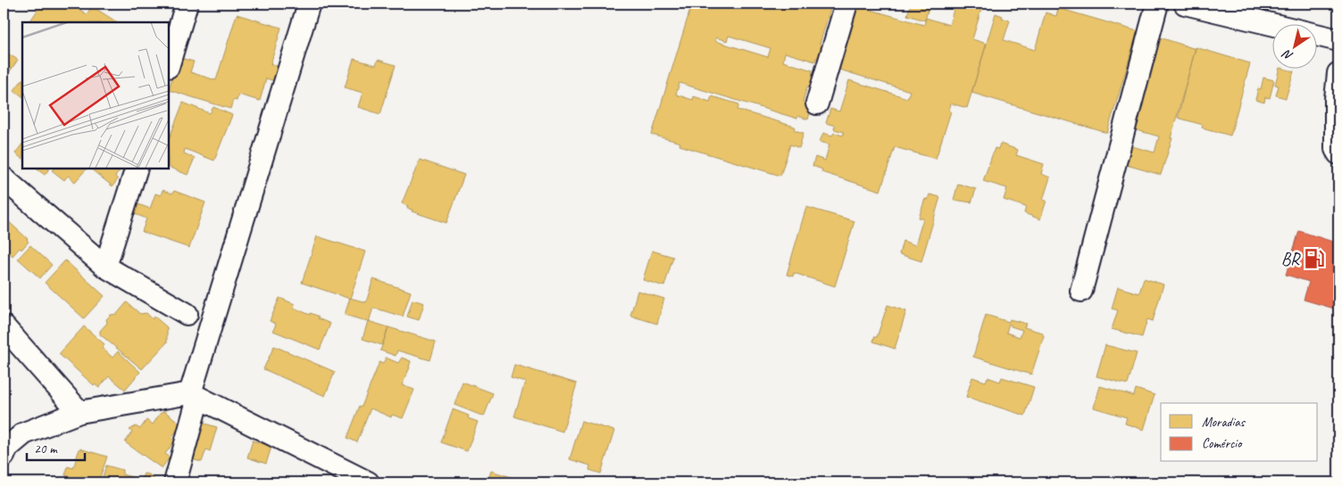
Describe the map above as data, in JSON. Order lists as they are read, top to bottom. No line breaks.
{"places":{"fuel station":["BR"]},"legend":["Moradias","Comércio"],"scale_bar":"20 m","north":"bottom left"}
